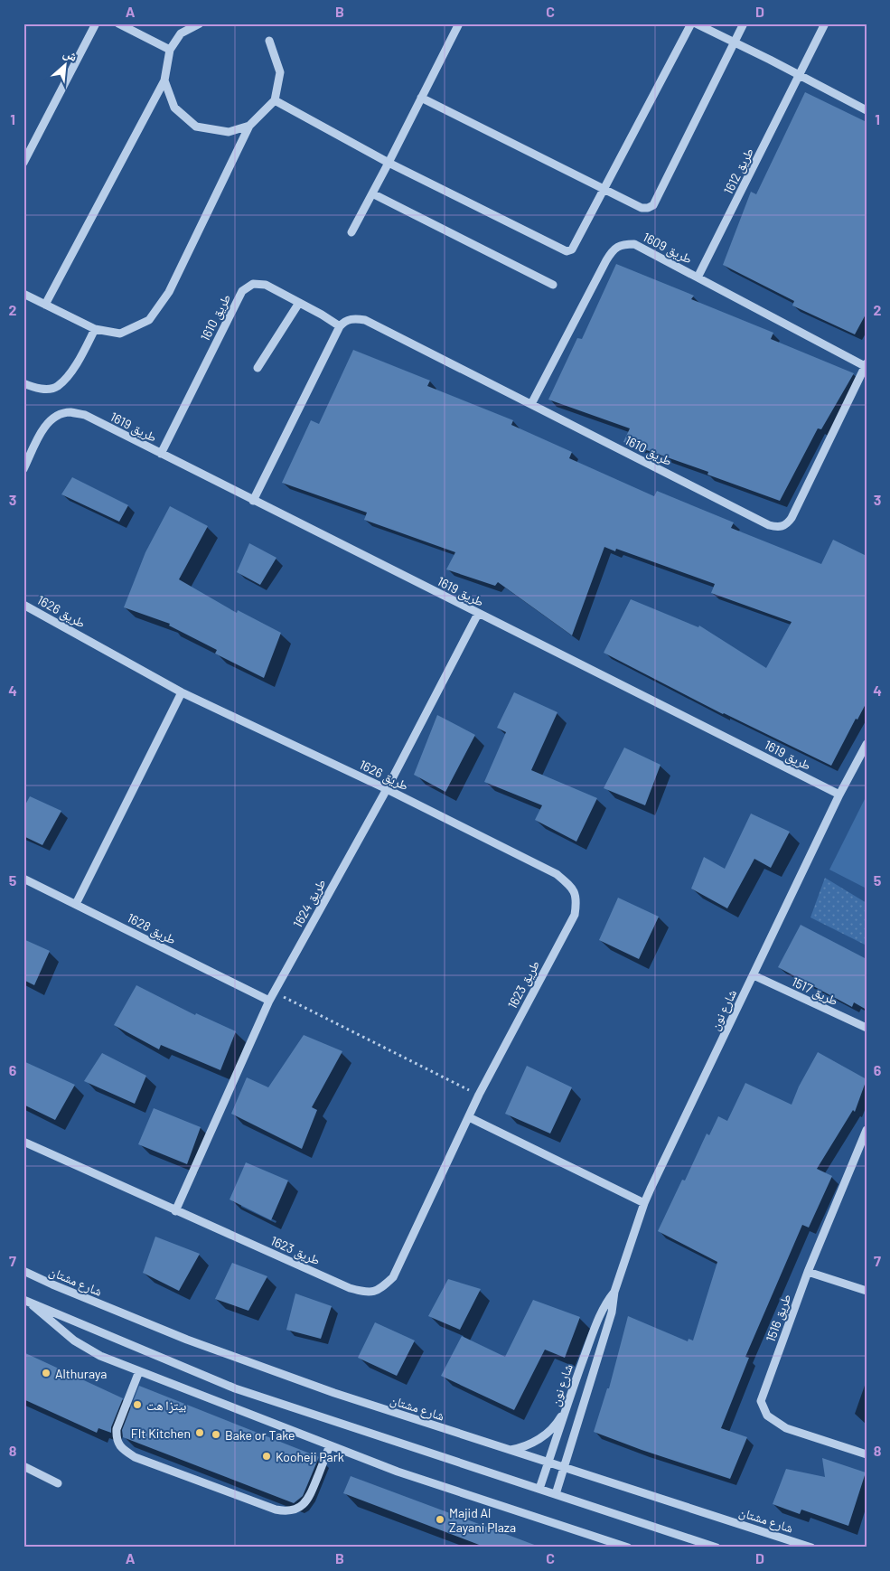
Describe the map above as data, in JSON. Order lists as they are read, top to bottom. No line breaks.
{"streets":{"street":["طريق 1612","طريق 1609","طريق 1610","طريق 1619","طريق 1626","طريق 1624","طريق 1628","طريق 1623","طريق 1517","شارع نون","شارع مشتان","طريق 1516"]},"crossings":[["طريق 1612","طريق 1609"],["طريق 1609","طريق 1610"],["طريق 1610","طريق 1619"],["طريق 1619","طريق 1624"],["طريق 1619","شارع نون"],["طريق 1626","طريق 1624"],["طريق 1626","طريق 1623"],["طريق 1624","طريق 1628"],["طريق 1624","طريق 1623"],["طريق 1517","شارع نون"],["شارع نون","شارع مشتان"]],"places":["Althuraya","بيتزا هت","FIt Kitchen","Bake or Take","Kooheji Park","Majid Al Zayani Plaza"],"north":"top right","grid":{"columns":["A","B","C","D"],"rows":["1","2","3","4","5","6","7","8"]}}
